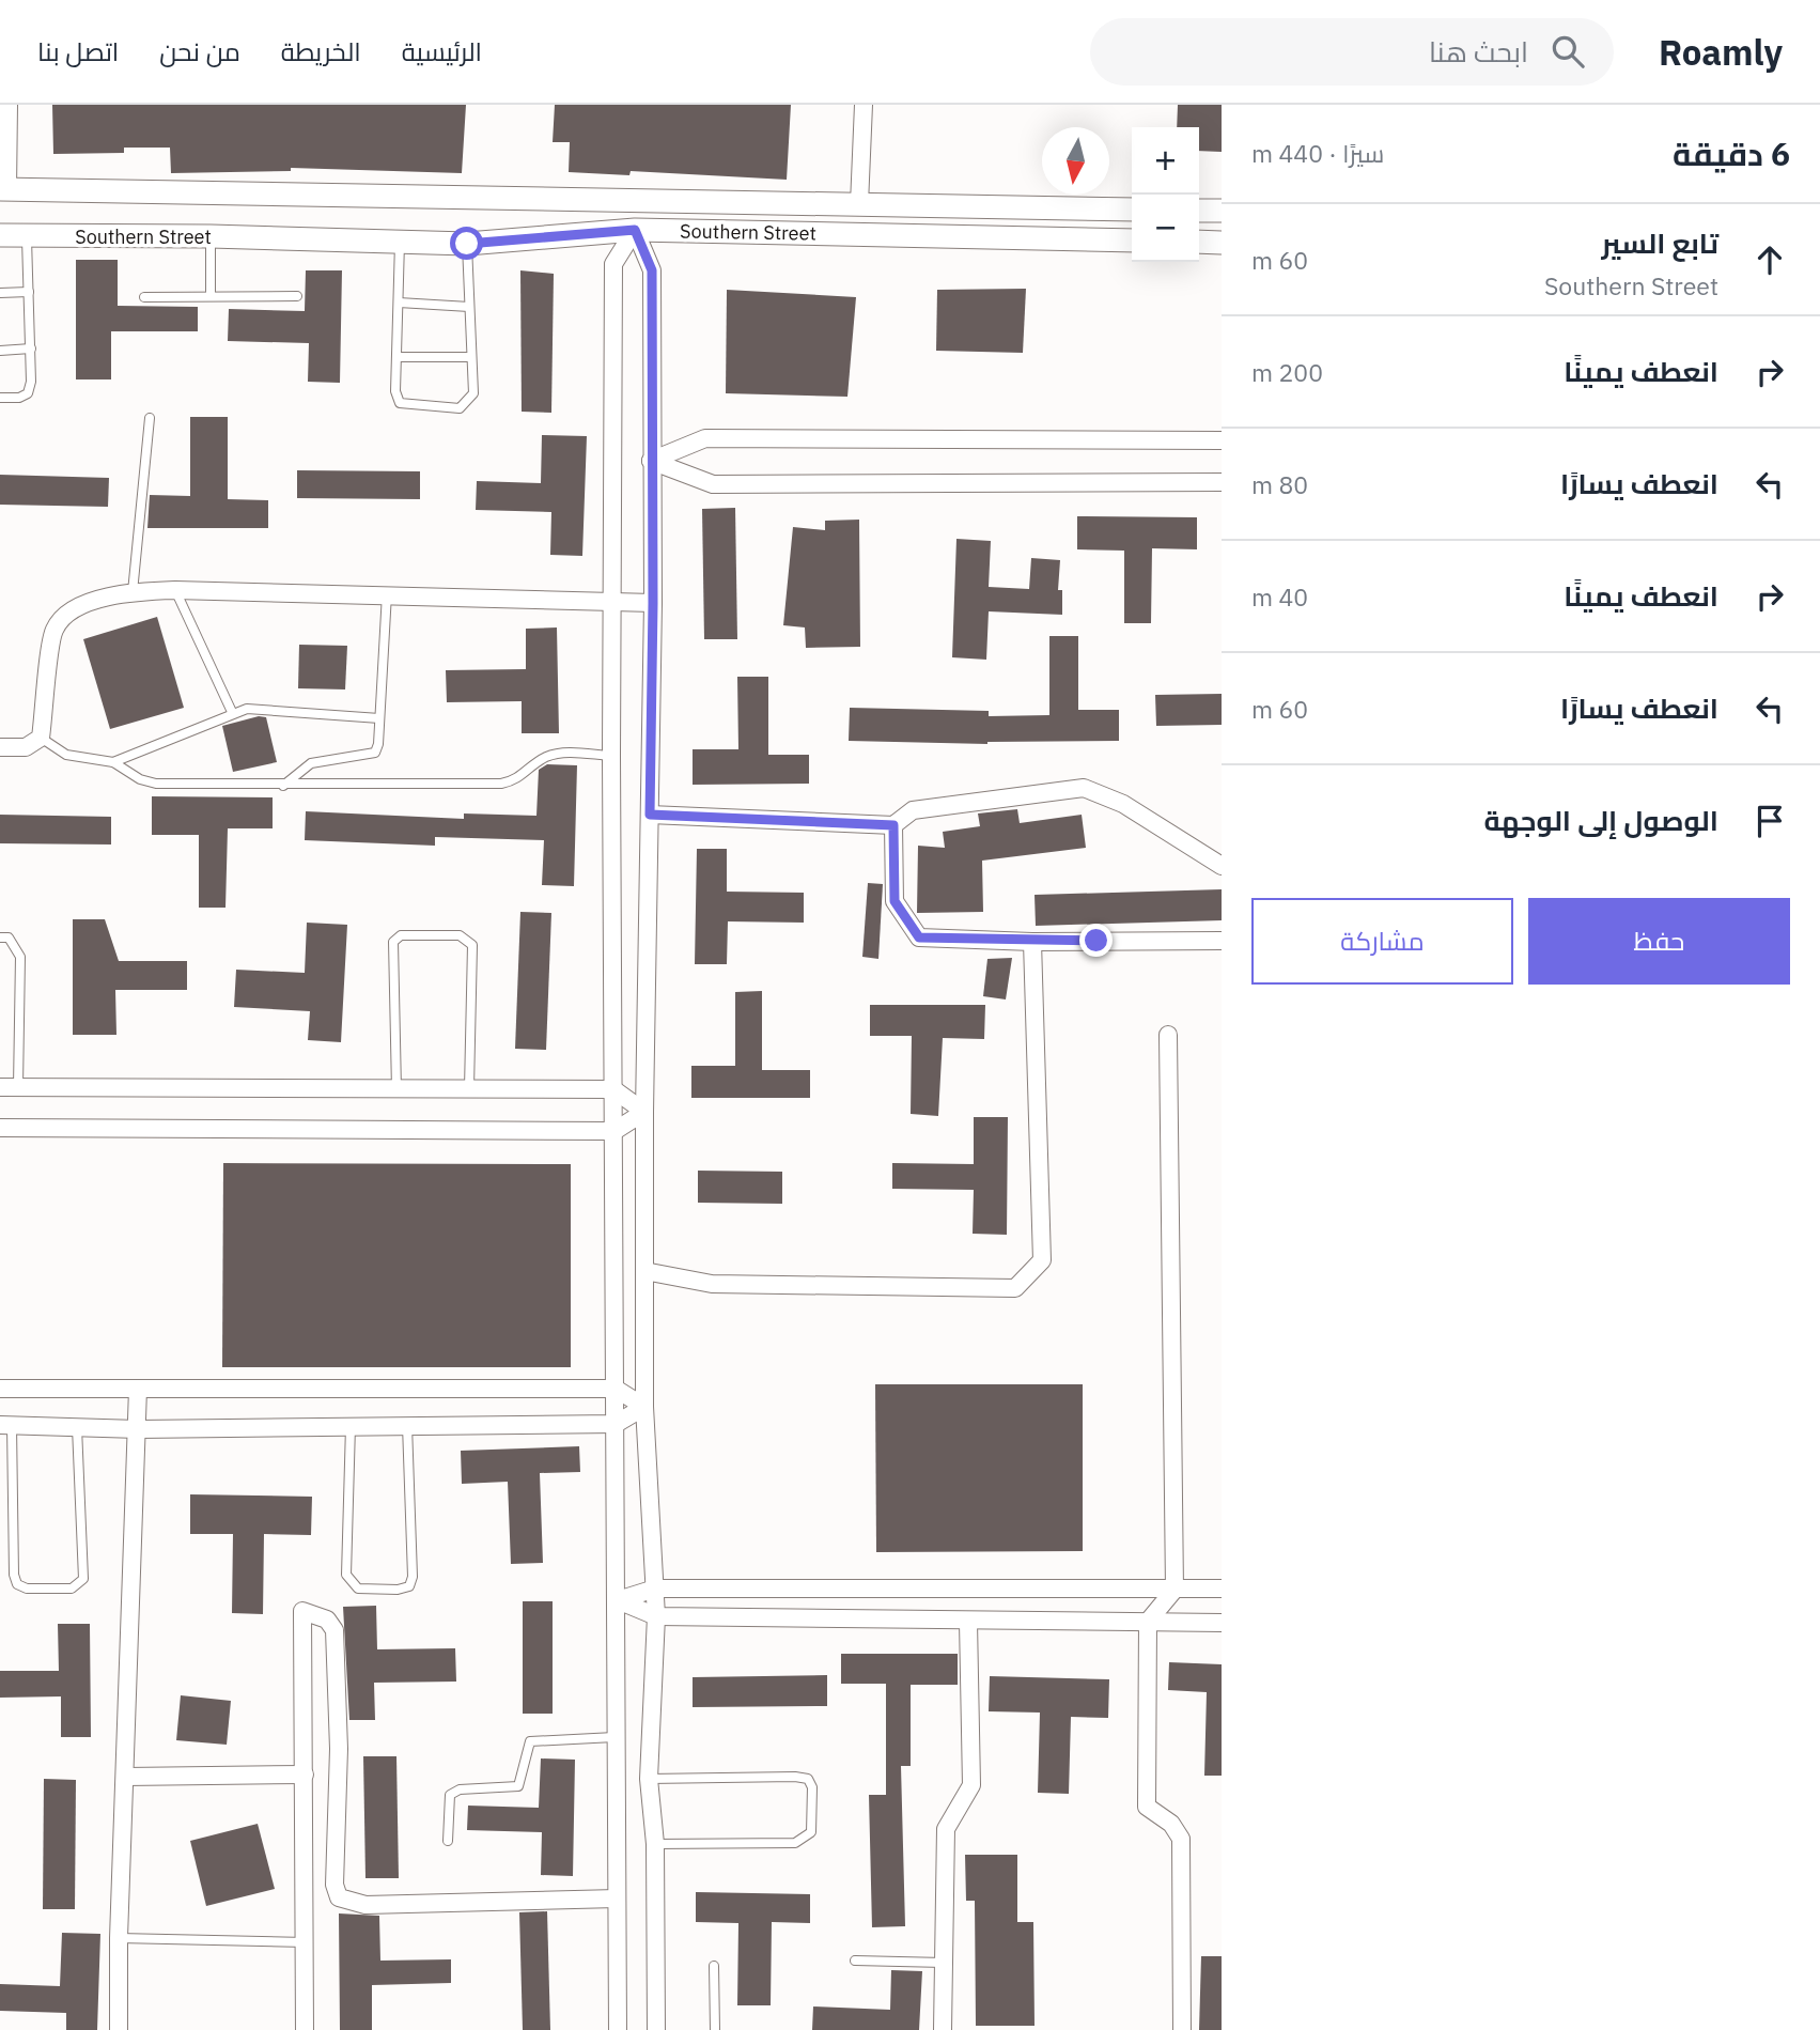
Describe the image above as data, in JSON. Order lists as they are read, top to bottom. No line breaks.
{"streets":{"main road":["Southern Street"]},"north":"bottom","page":{"header":"Roamly","search":"ابحث هنا","nav":["الرئيسية","الخريطة","من نحن","اتصل بنا"],"heading":["6 دقيقة","سيرًا · 440 m"],"map_buttons":["+","−"],"list":[["تابع السير","Southern Street","60 m"],["انعطف يمينًا","200 m"],["انعطف يسارًا","80 m"],["انعطف يمينًا","40 m"],["انعطف يسارًا","60 m"],"الوصول إلى الوجهة"],"buttons":["حفظ","مشاركة"]}}
